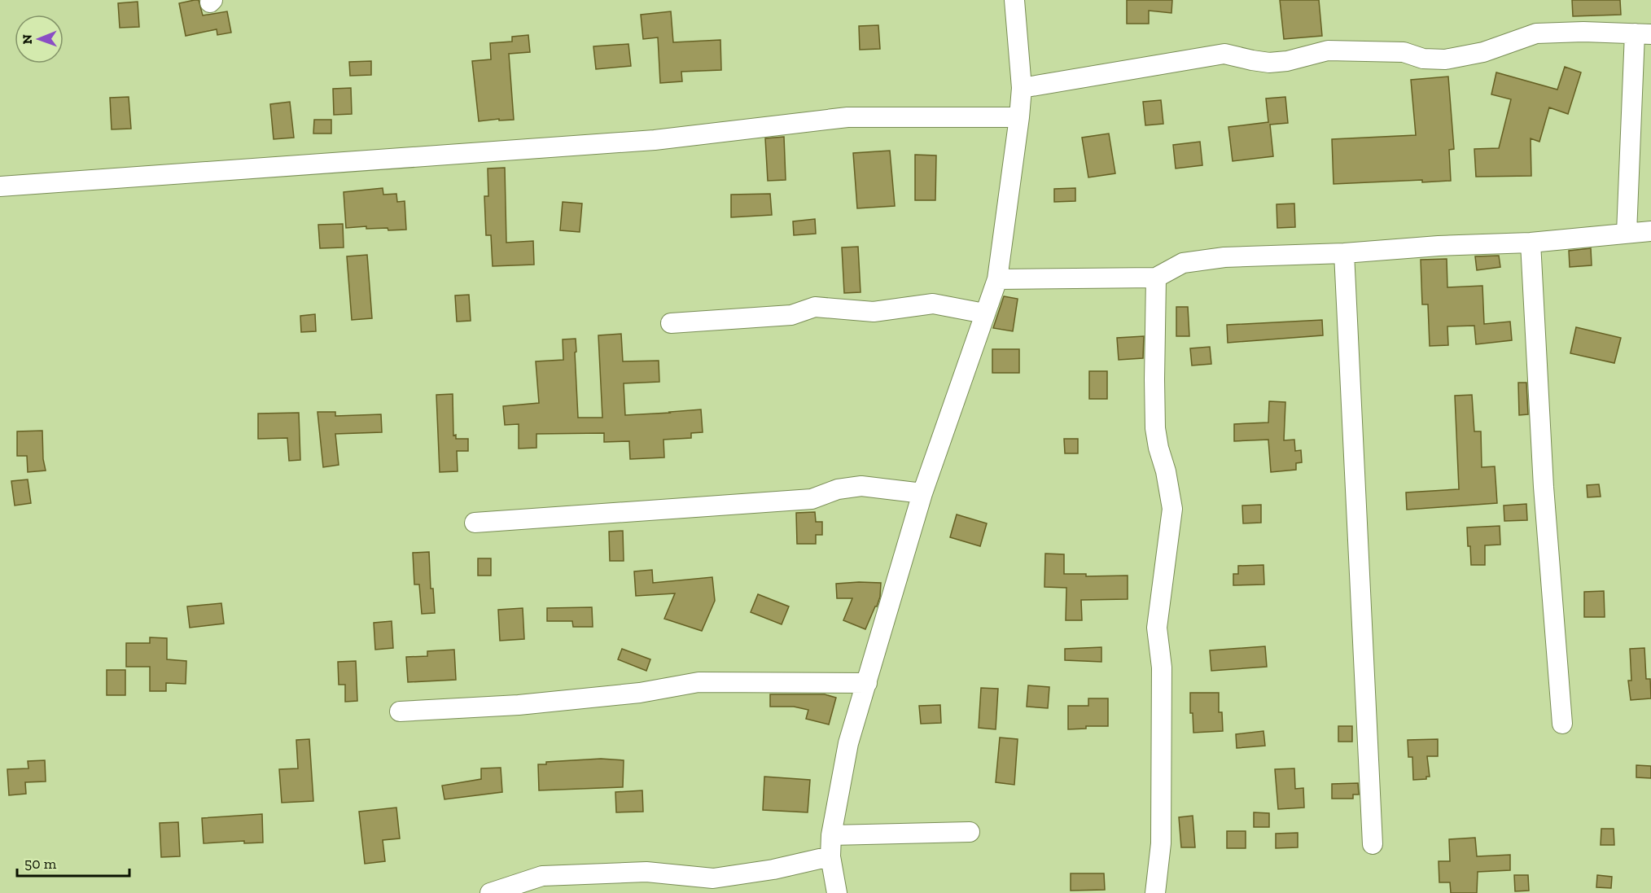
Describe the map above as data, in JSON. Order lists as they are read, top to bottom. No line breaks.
{"scale_bar":"50 m","north":"left"}
